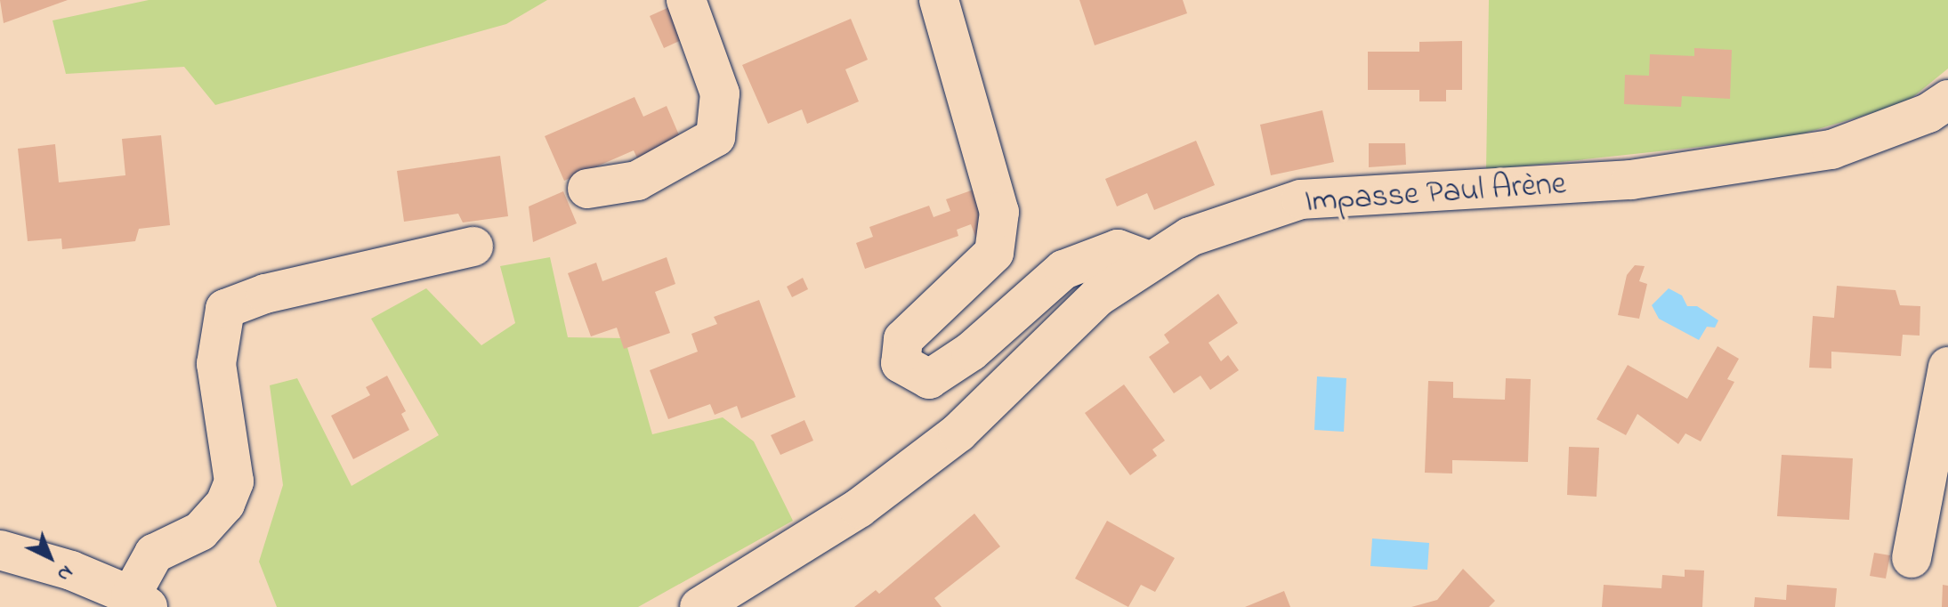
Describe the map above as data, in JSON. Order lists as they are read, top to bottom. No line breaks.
{"streets":{"street":["Impasse Paul Arène"]},"north":"bottom right"}
